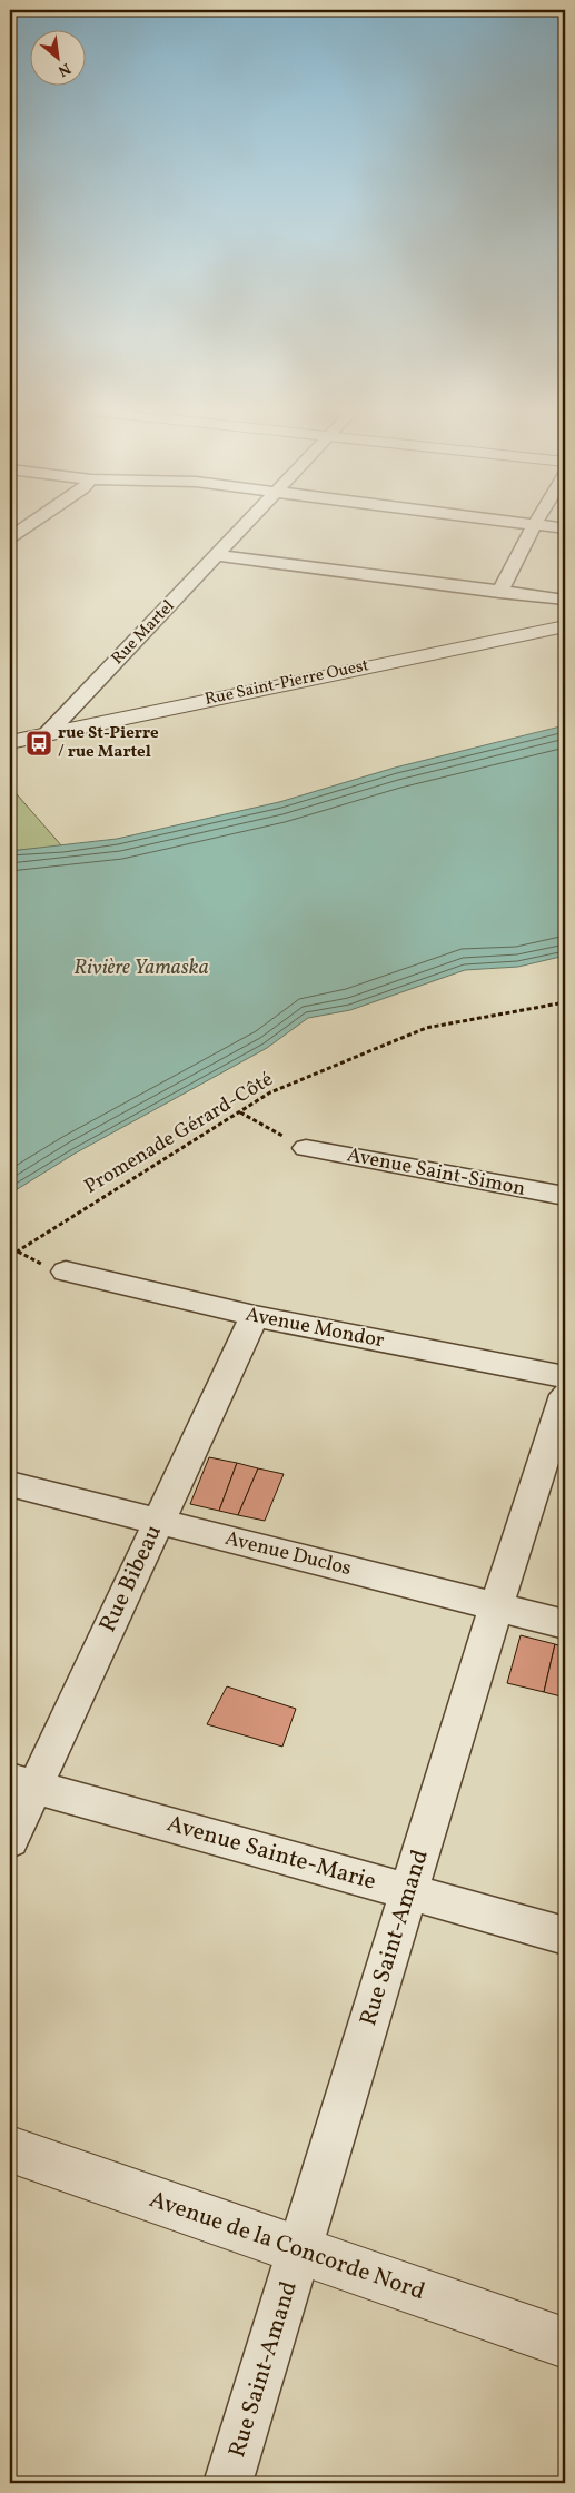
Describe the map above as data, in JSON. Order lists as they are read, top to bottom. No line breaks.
{"streets":{"street":["Rue Martel","Rue Saint-Pierre Ouest","Avenue Saint-Simon","Avenue Mondor","Avenue Duclos","Rue Bibeau","Avenue Sainte-Marie","Rue Saint-Amand","Avenue de la Concorde Nord"],"path":["Promenade Gérard-Côté"]},"crossings":[["Rue Martel","Rue Saint-Pierre Ouest"],["Avenue Mondor","Rue Bibeau"],["Avenue Duclos","Rue Bibeau"],["Avenue Duclos","Rue Saint-Amand"],["Rue Bibeau","Avenue Sainte-Marie"],["Avenue Sainte-Marie","Rue Saint-Amand"],["Rue Saint-Amand","Avenue de la Concorde Nord"]],"water":["Rivière Yamaska"],"places":{"bus stop":["rue St-Pierre / rue Martel"]},"north":"bottom right"}
